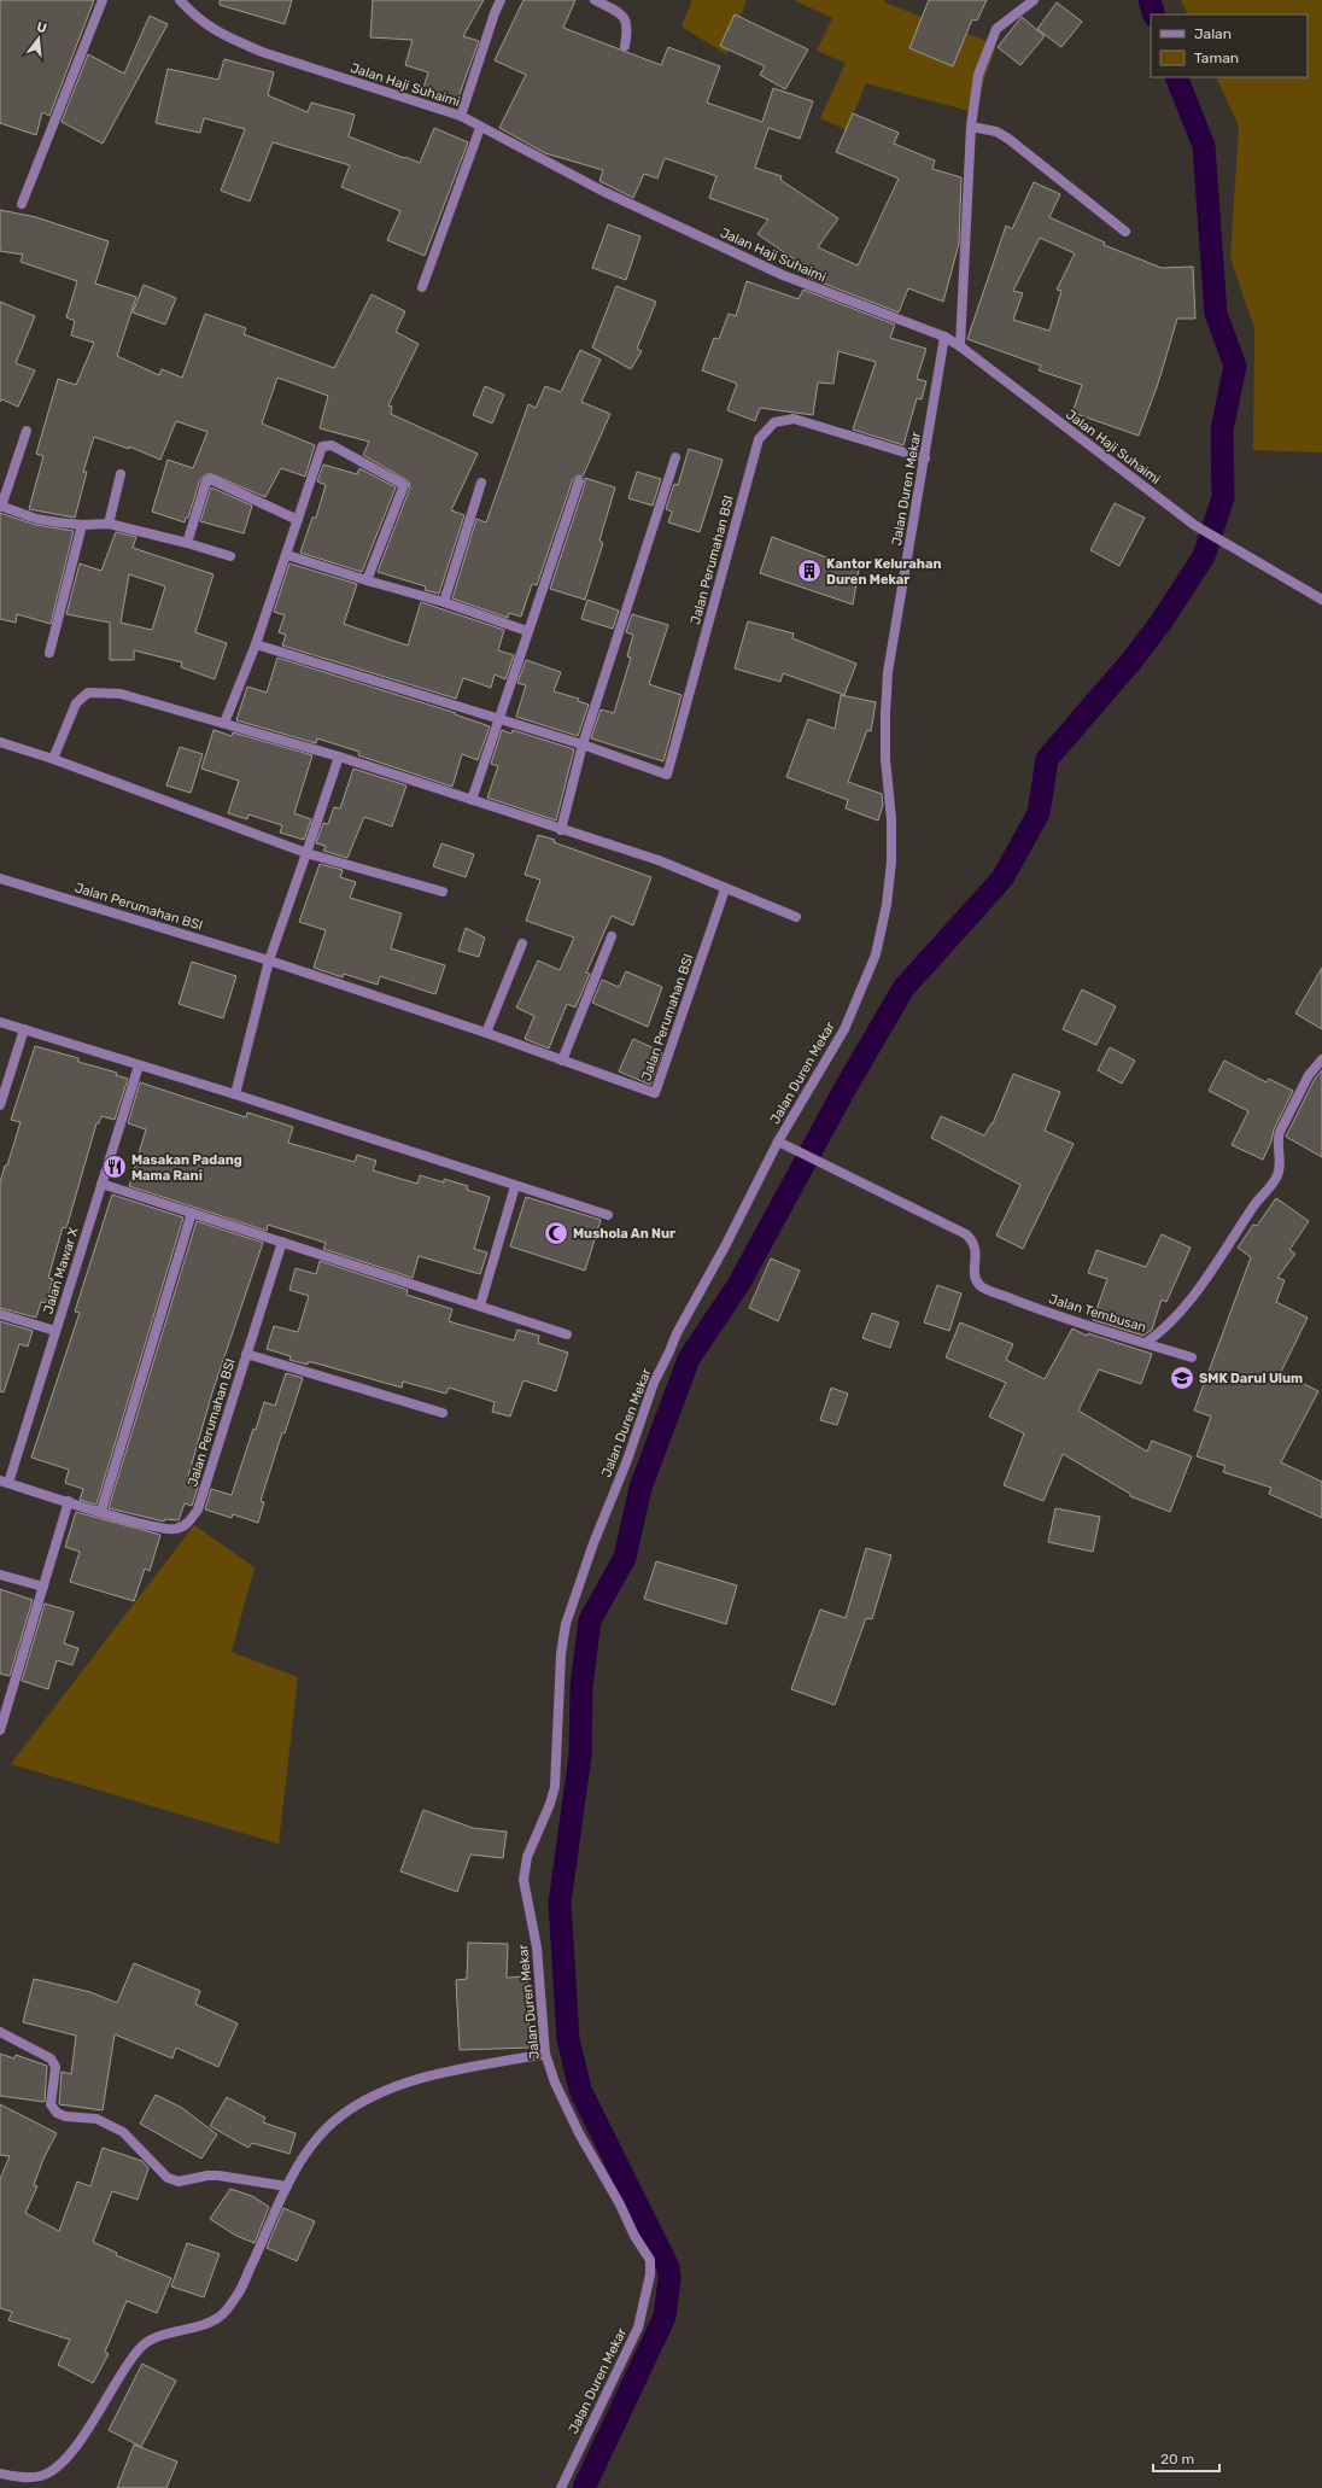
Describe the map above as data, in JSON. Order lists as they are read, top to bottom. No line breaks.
{"streets":{"street":["Jalan Haji Suhaimi","Jalan Duren Mekar","Jalan Perumahan BSI","Jalan Mawar X","Jalan Tembusan"]},"crossings":[["Jalan Haji Suhaimi","Jalan Duren Mekar"],["Jalan Duren Mekar","Jalan Perumahan BSI"],["Jalan Duren Mekar","Jalan Tembusan"],["Jalan Perumahan BSI","Jalan Mawar X"]],"places":{"building":["Kantor Kelurahan Duren Mekar"],"restaurant":["Masakan Padang Mama Rani"],"mosque":["Mushola An Nur"],"school or university":["SMK Darul Ulum"]},"legend":["Jalan","Taman"],"scale_bar":"20 m","north":"top"}
